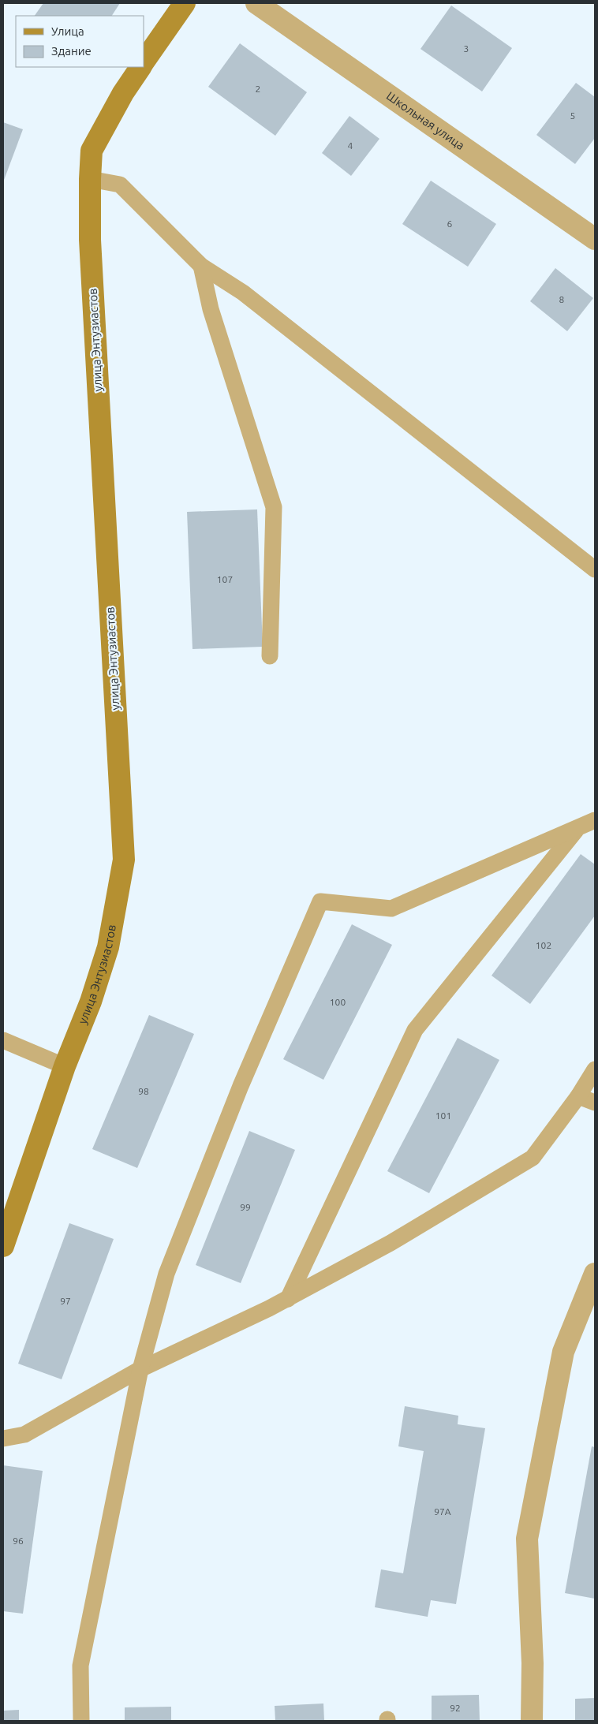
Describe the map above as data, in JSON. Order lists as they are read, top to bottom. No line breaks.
{"streets":{"street":["Школьная улица","улица Энтузиастов"]},"house_numbers":["3","2","5","4","6","8","107","102","100","98","101","99","97","97А","96","92"],"legend":["Улица","Здание"]}
